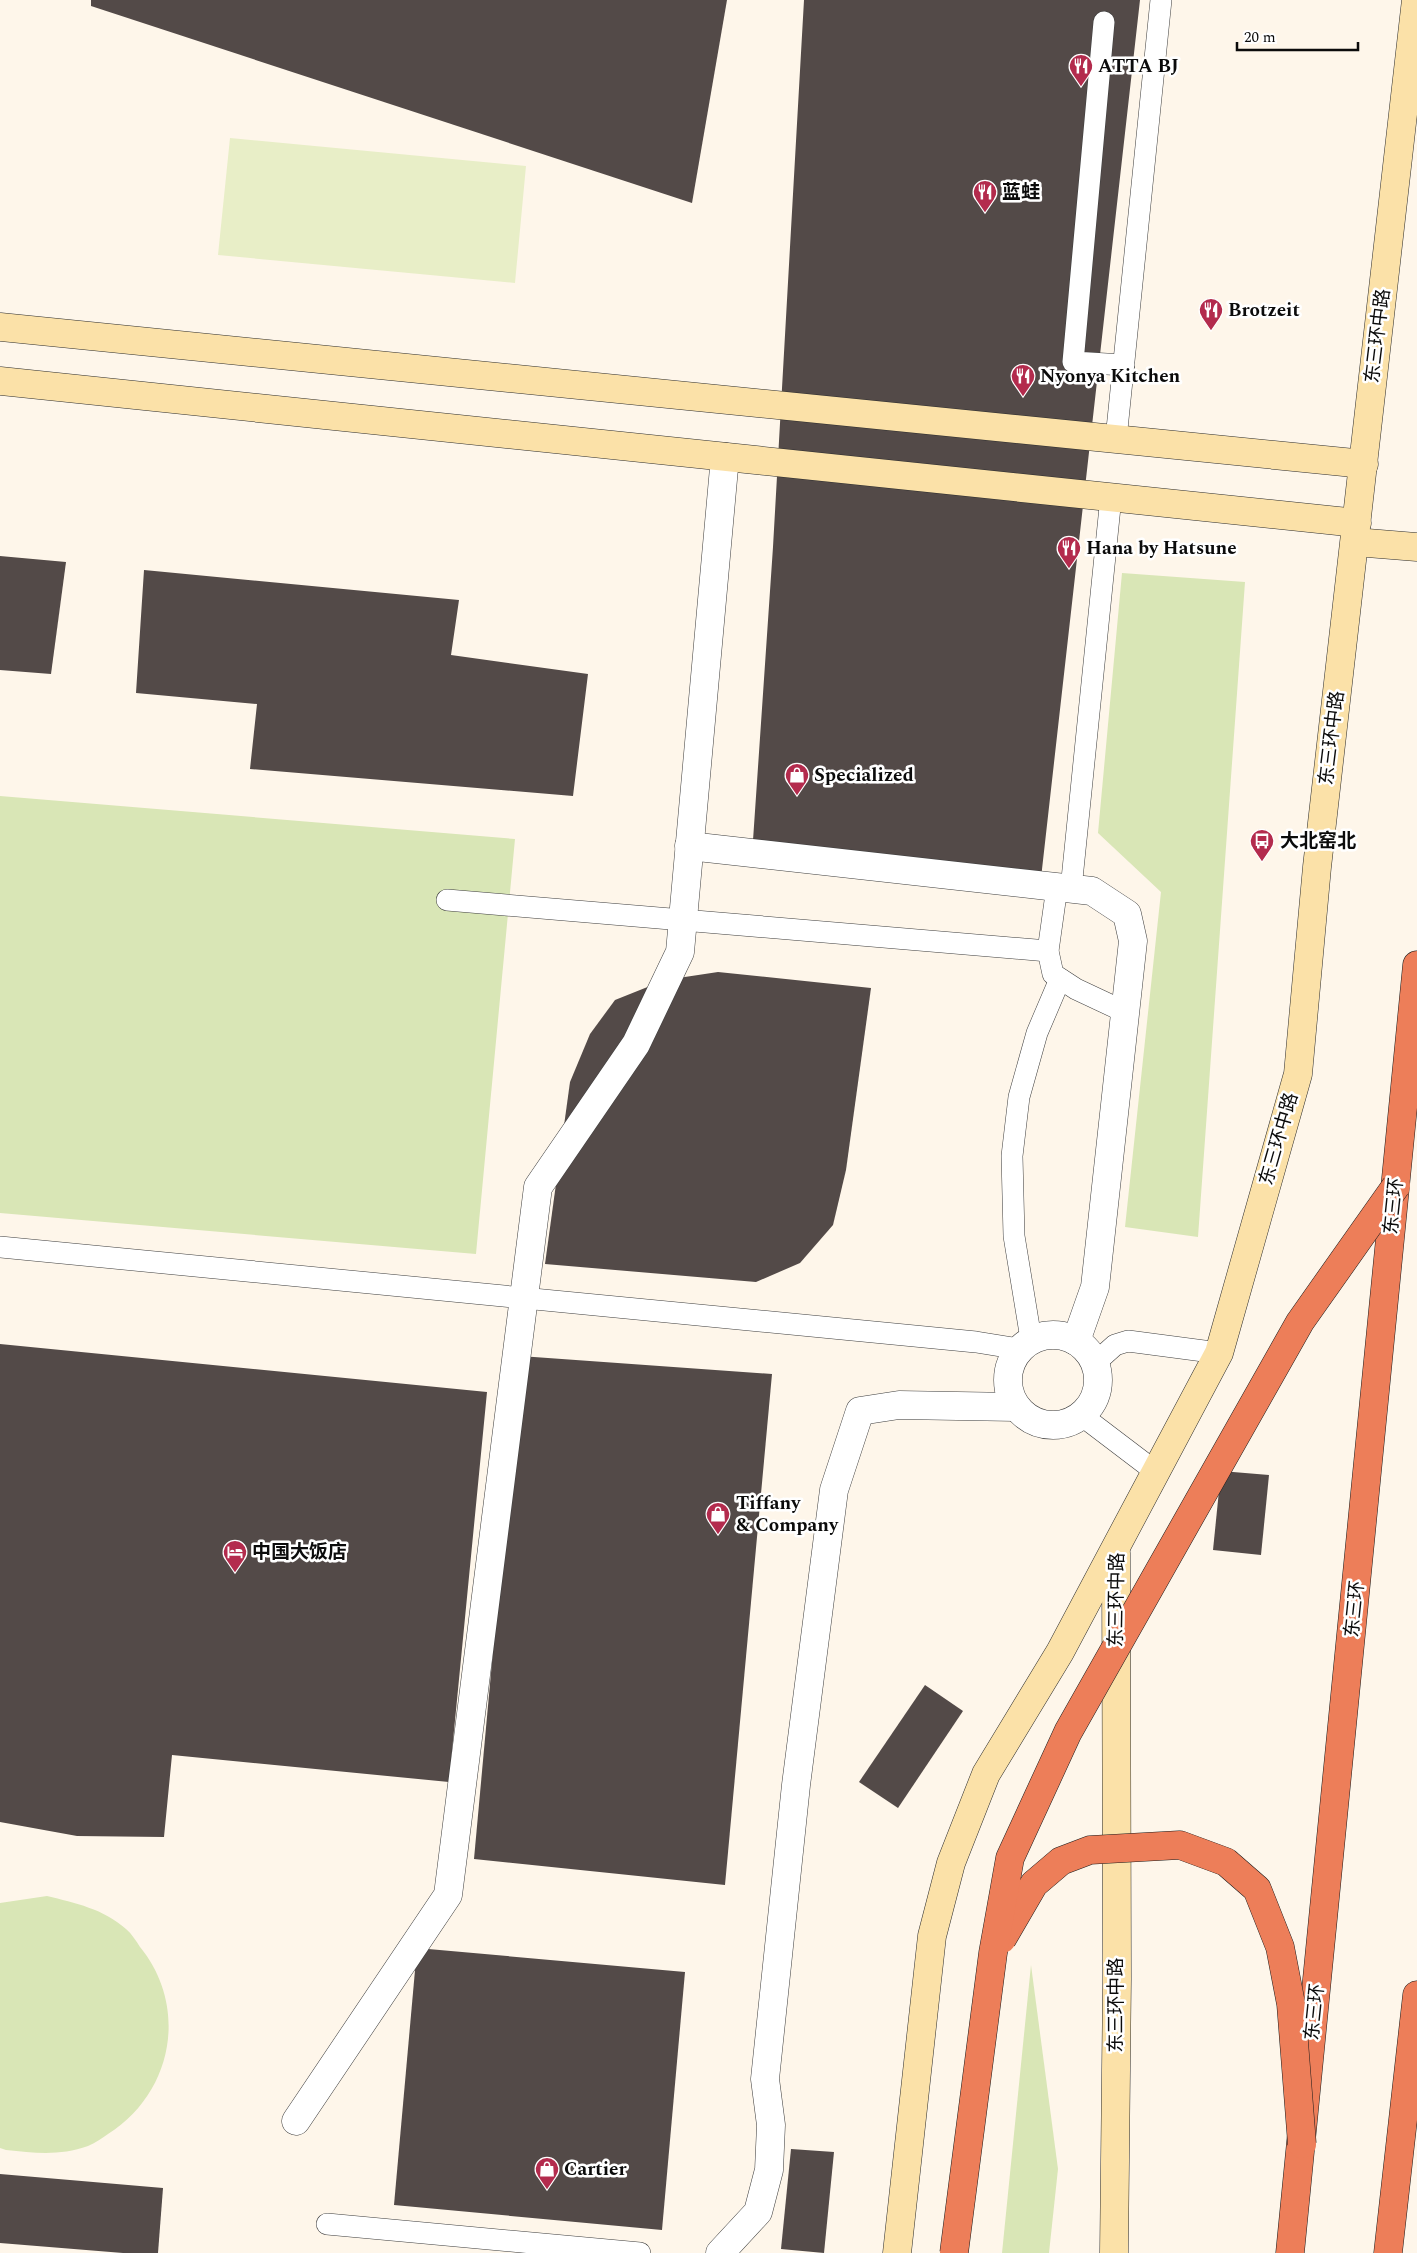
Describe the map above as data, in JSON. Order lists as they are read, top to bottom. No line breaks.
{"streets":{"highway":["东三环"],"street":["东三环中路"]},"places":{"restaurant":["ATTA BJ","蓝蛙","Brotzeit","Nyonya Kitchen","Hana by Hatsune"],"shop":["Specialized","Tiffany & Company","Cartier"],"bus stop":["大北窑北"],"hotel":["中国大饭店"]},"scale_bar":"20 m"}
